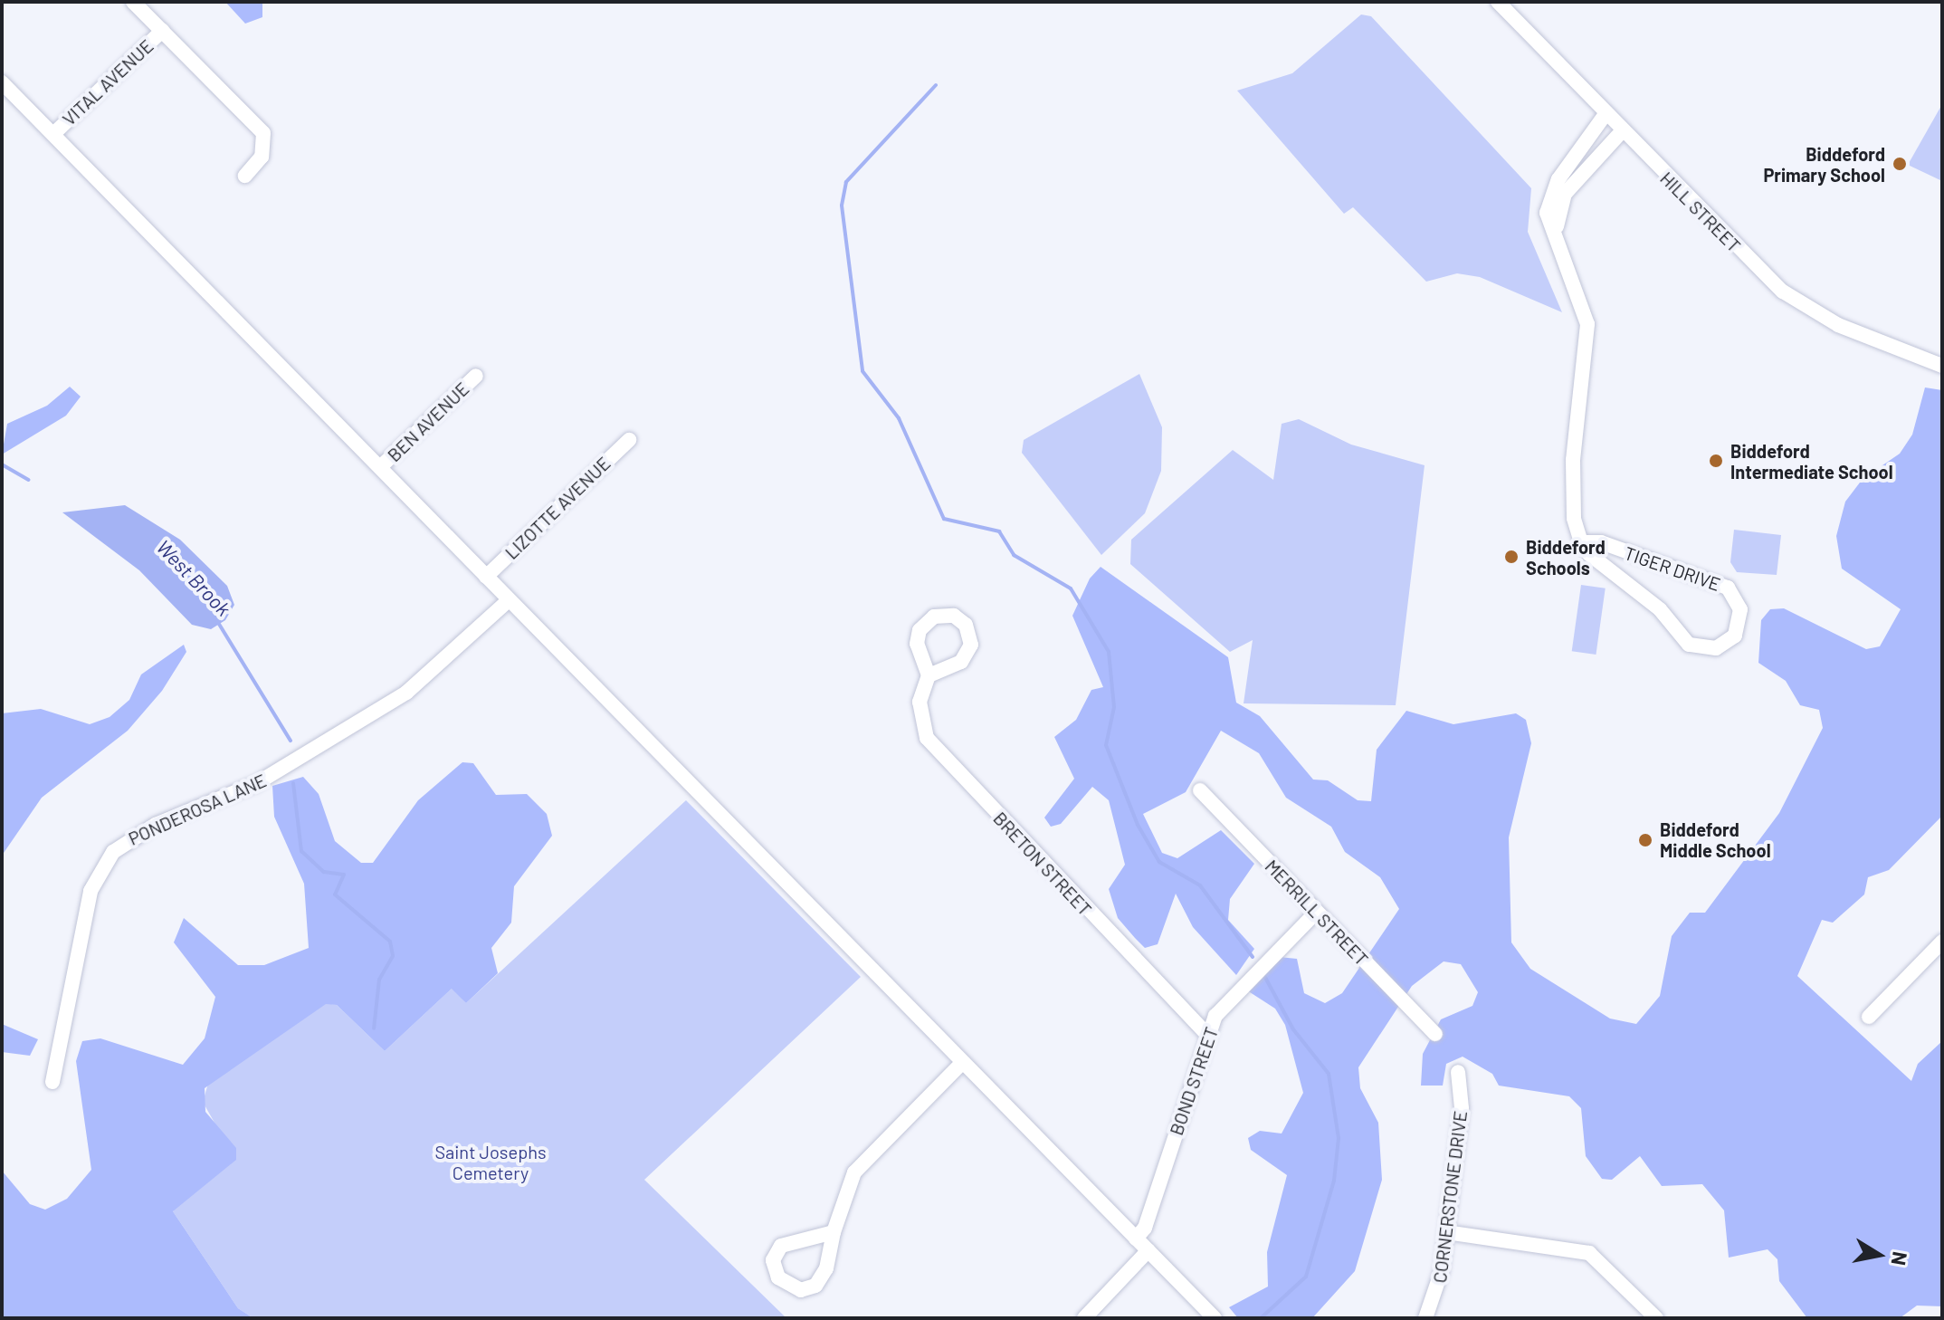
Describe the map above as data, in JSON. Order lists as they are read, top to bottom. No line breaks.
{"streets":{"street":["VITAL AVENUE","HILL STREET","BEN AVENUE","LIZOTTE AVENUE","TIGER DRIVE","PONDEROSA LANE","BRETON STREET","MERRILL STREET","BOND STREET","CORNERSTONE DRIVE"]},"crossings":[["BRETON STREET","BOND STREET"],["MERRILL STREET","BOND STREET"]],"water":["West Brook"],"parks":["Saint Josephs Cemetery"],"places":["Biddeford Primary School","Biddeford Intermediate School","Biddeford Schools","Biddeford Middle School"],"north":"right"}
